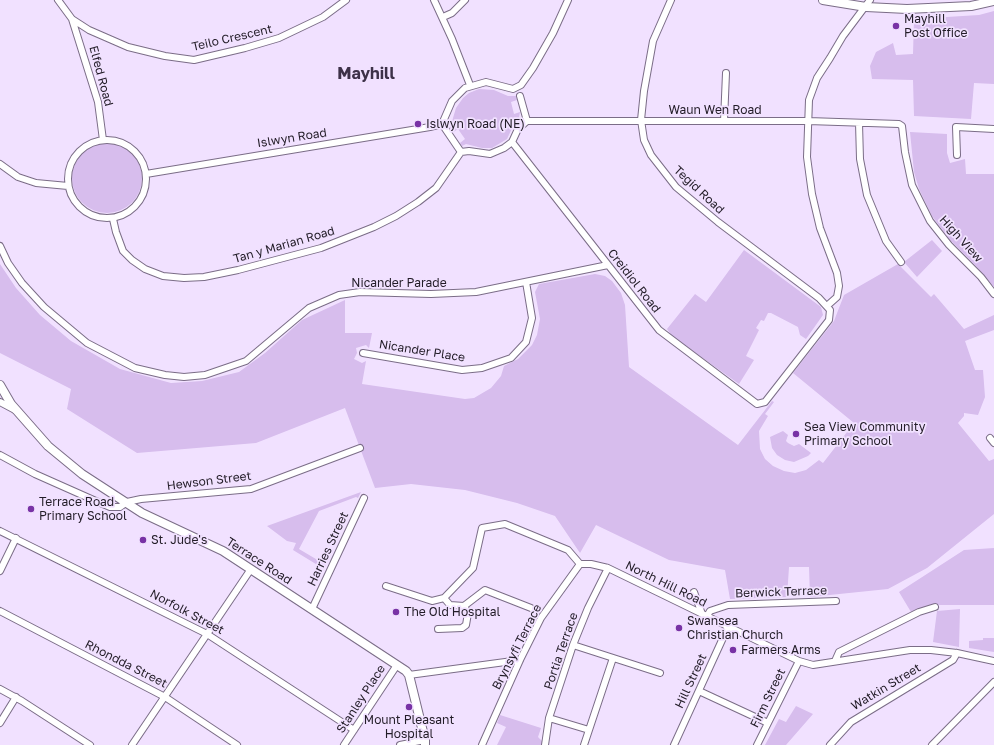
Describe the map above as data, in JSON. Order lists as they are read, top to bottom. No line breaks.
{"streets":{"street":["Teilo Crescent","Elfed Road","Waun Wen Road","Islwyn Road","Tegid Road","High View","Tan y Marian Road","Creidiol Road","Nicander Parade","Nicander Place","Hewson Street","Harries Street","Terrace Road","North Hill Road","Berwick Terrace","Norfolk Street","Brynsyfi Terrace","Portia Terrace","Rhondda Street","Hill Street","Watkin Street","Firm Street","Stanley Place"]},"crossings":[["Teilo Crescent","Elfed Road"],["Elfed Road","Islwyn Road"],["Elfed Road","Tan y Marian Road"],["Waun Wen Road","Tegid Road"],["Waun Wen Road","High View"],["Islwyn Road","Tan y Marian Road"],["Tegid Road","Creidiol Road"],["Creidiol Road","Nicander Parade"],["Nicander Parade","Nicander Place"],["Hewson Street","Terrace Road"],["Harries Street","Terrace Road"],["Terrace Road","Stanley Place"],["North Hill Road","Berwick Terrace"],["North Hill Road","Brynsyfi Terrace"],["North Hill Road","Portia Terrace"],["North Hill Road","Hill Street"],["North Hill Road","Watkin Street"],["North Hill Road","Firm Street"],["Norfolk Street","Stanley Place"]],"districts":["Mayhill"],"places":["Mayhill Post Office","Islwyn Road (NE)","Sea View Community Primary School","Terrace Road Primary School","St. Jude's","The Old Hospital","Swansea Christian Church","Farmers Arms","Mount Pleasant Hospital"]}
